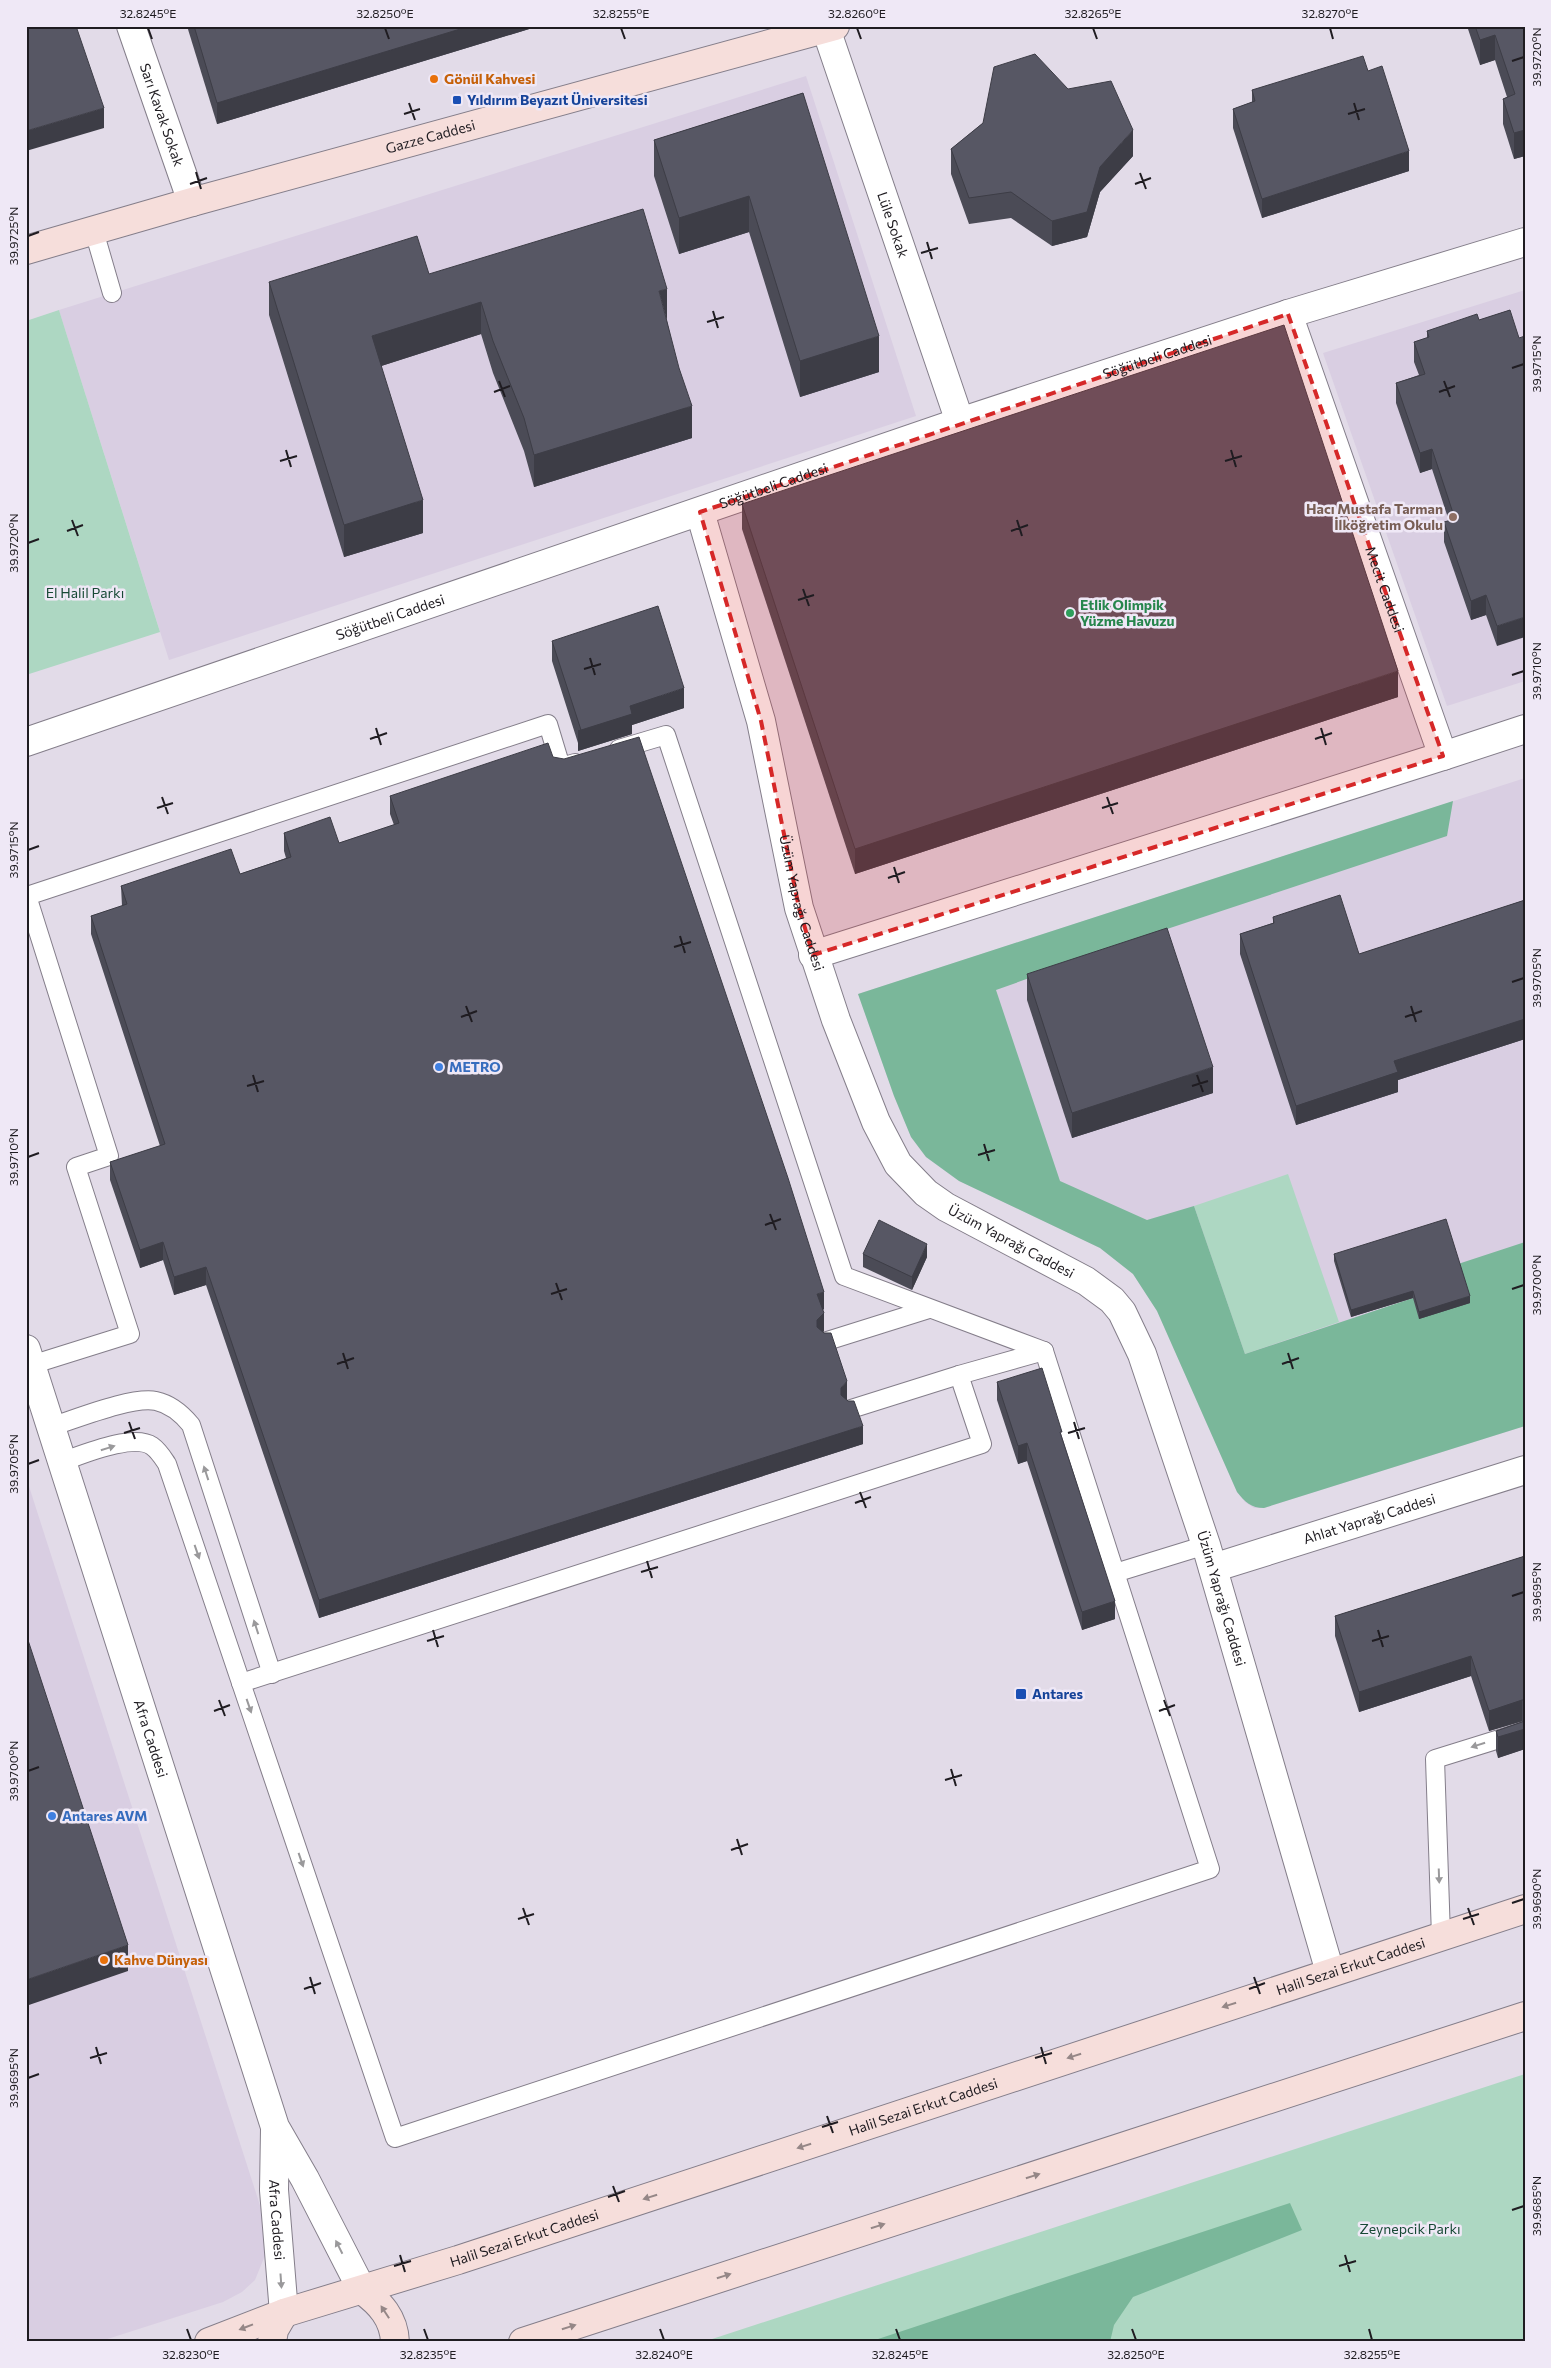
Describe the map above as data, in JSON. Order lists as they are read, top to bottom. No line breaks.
{"streets":{"main road":["Gazze Caddesi","Halil Sezai Erkut Caddesi"],"street":["Sarı Kavak Sokak","Lüle Sokak","Söğütbeli Caddesi","Mecit Caddesi","Üzüm Yaprağı Caddesi","Ahlat Yaprağı Caddesi","Afra Caddesi"]},"crossings":[["Sarı Kavak Sokak","Gazze Caddesi"],["Gazze Caddesi","Lüle Sokak"],["Lüle Sokak","Söğütbeli Caddesi"],["Söğütbeli Caddesi","Mecit Caddesi"],["Söğütbeli Caddesi","Üzüm Yaprağı Caddesi"],["Üzüm Yaprağı Caddesi","Ahlat Yaprağı Caddesi"],["Üzüm Yaprağı Caddesi","Halil Sezai Erkut Caddesi"],["Afra Caddesi","Halil Sezai Erkut Caddesi"]],"parks":["El Halil Parkı","Zeynepcik Parkı"],"places":{"other":["Gönül Kahvesi","Hacı Mustafa Tarman İlköğretim Okulu","Etlik Olimpik Yüzme Havuzu","METRO","Antares AVM","Kahve Dünyası"],"transit":["Yıldırım Beyazıt Üniversitesi","Antares"]},"coordinates":["32.8245°E","32.8250°E","32.8255°E","32.8260°E","32.8265°E","32.8270°E","39.9720°N","39.9725°N","39.9715°N","39.9710°N","39.9705°N","39.9700°N","39.9695°N","39.9690°N","39.9685°N","32.8230°E","32.8235°E","32.8240°E"]}
